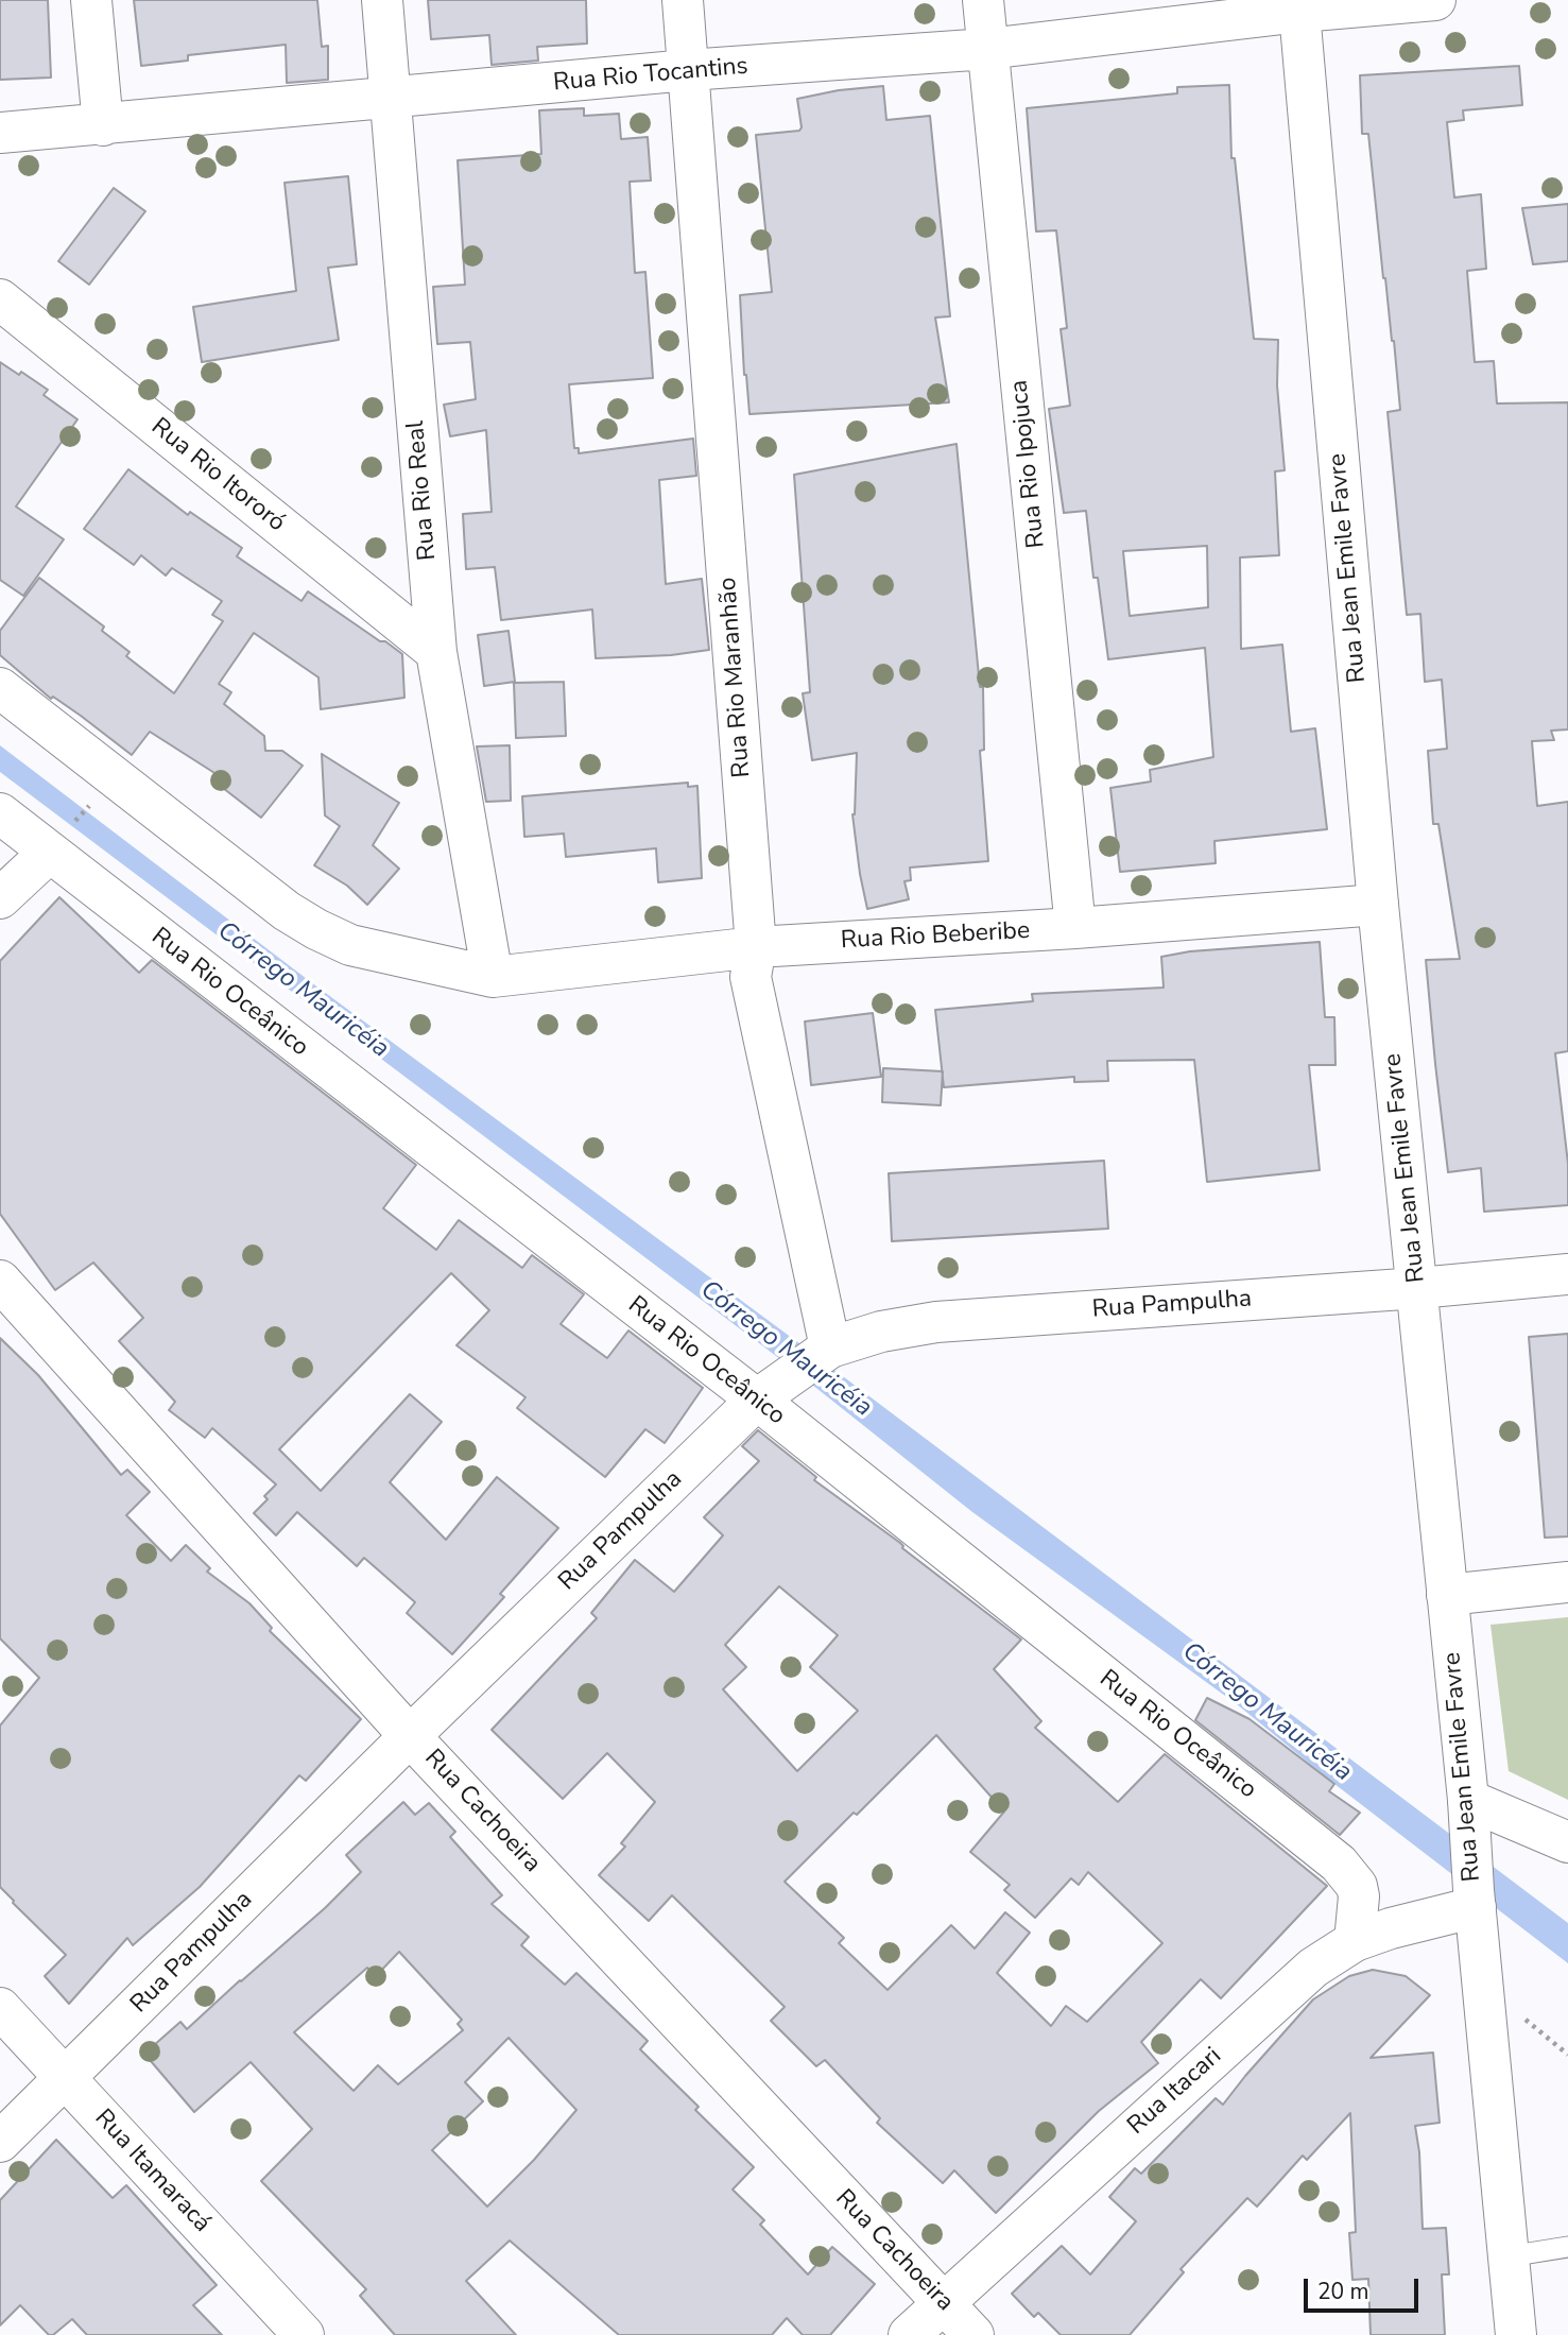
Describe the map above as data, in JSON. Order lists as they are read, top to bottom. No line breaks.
{"streets":{"street":["Rua Rio Tocantins","Rua Rio Ipojuca","Rua Rio Itororó","Rua Rio Real","Rua Jean Emile Favre","Rua Rio Maranhão","Rua Rio Beberibe","Rua Rio Oceânico","Rua Pampulha","Rua Cachoeira","Rua Itacari","Rua Itamaracá"]},"crossings":[["Rua Rio Tocantins","Rua Rio Ipojuca"],["Rua Rio Tocantins","Rua Rio Real"],["Rua Rio Tocantins","Rua Jean Emile Favre"],["Rua Rio Tocantins","Rua Rio Maranhão"],["Rua Rio Ipojuca","Rua Rio Beberibe"],["Rua Rio Itororó","Rua Rio Real"],["Rua Rio Real","Rua Rio Beberibe"],["Rua Jean Emile Favre","Rua Rio Beberibe"],["Rua Jean Emile Favre","Rua Pampulha"],["Rua Jean Emile Favre","Rua Itacari"],["Rua Rio Maranhão","Rua Rio Beberibe"],["Rua Rio Maranhão","Rua Pampulha"],["Rua Rio Oceânico","Rua Pampulha"],["Rua Rio Oceânico","Rua Itacari"],["Rua Pampulha","Rua Cachoeira"],["Rua Pampulha","Rua Itamaracá"],["Rua Cachoeira","Rua Itacari"]],"water":["Córrego Mauricéia"],"scale_bar":"20 m"}
